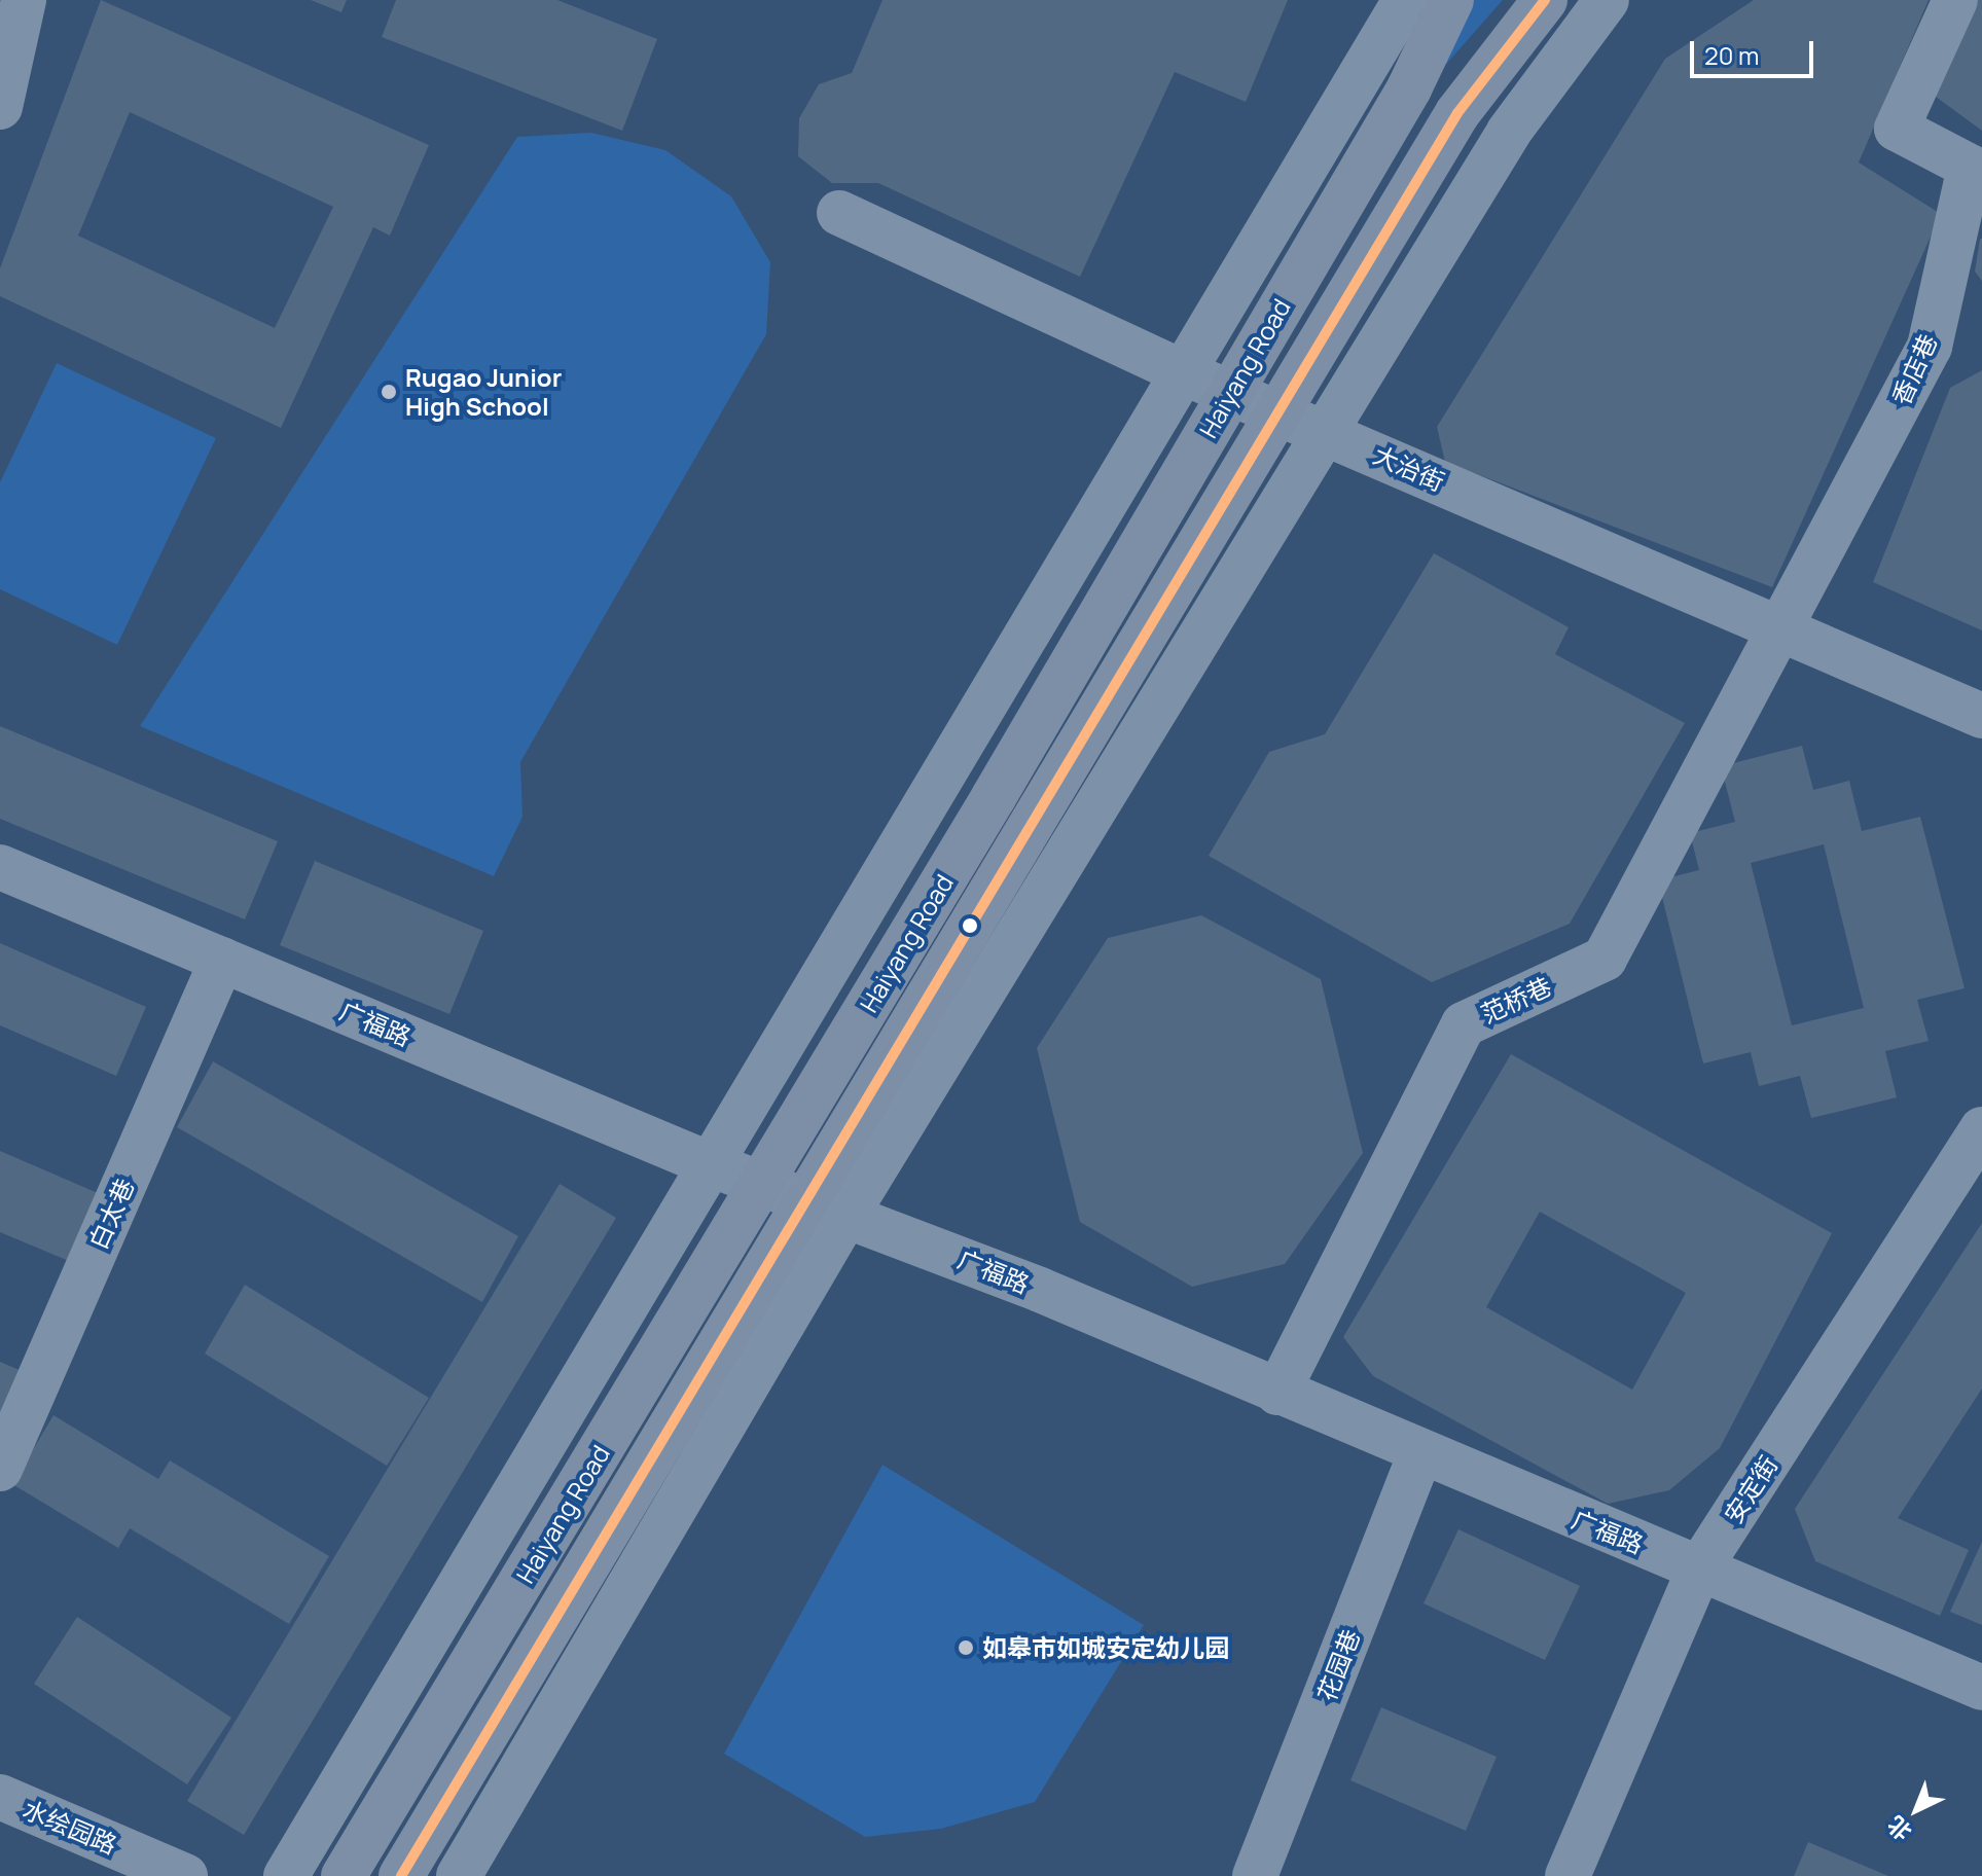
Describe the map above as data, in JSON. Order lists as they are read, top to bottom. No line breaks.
{"streets":{"main road":["Haiyang Road"],"street":["香店巷","大治街","范桥巷","广福路","白太巷","安定街","花园巷","水绘园路"]},"crossings":[["Haiyang Road","大治街"],["Haiyang Road","广福路"],["香店巷","大治街"],["香店巷","范桥巷"],["大治街","范桥巷"],["范桥巷","广福路"],["广福路","白太巷"],["广福路","安定街"],["广福路","花园巷"]],"places":["Rugao Junior High School","如皋市如城安定幼儿园"],"scale_bar":"20 m","north":"bottom left"}
